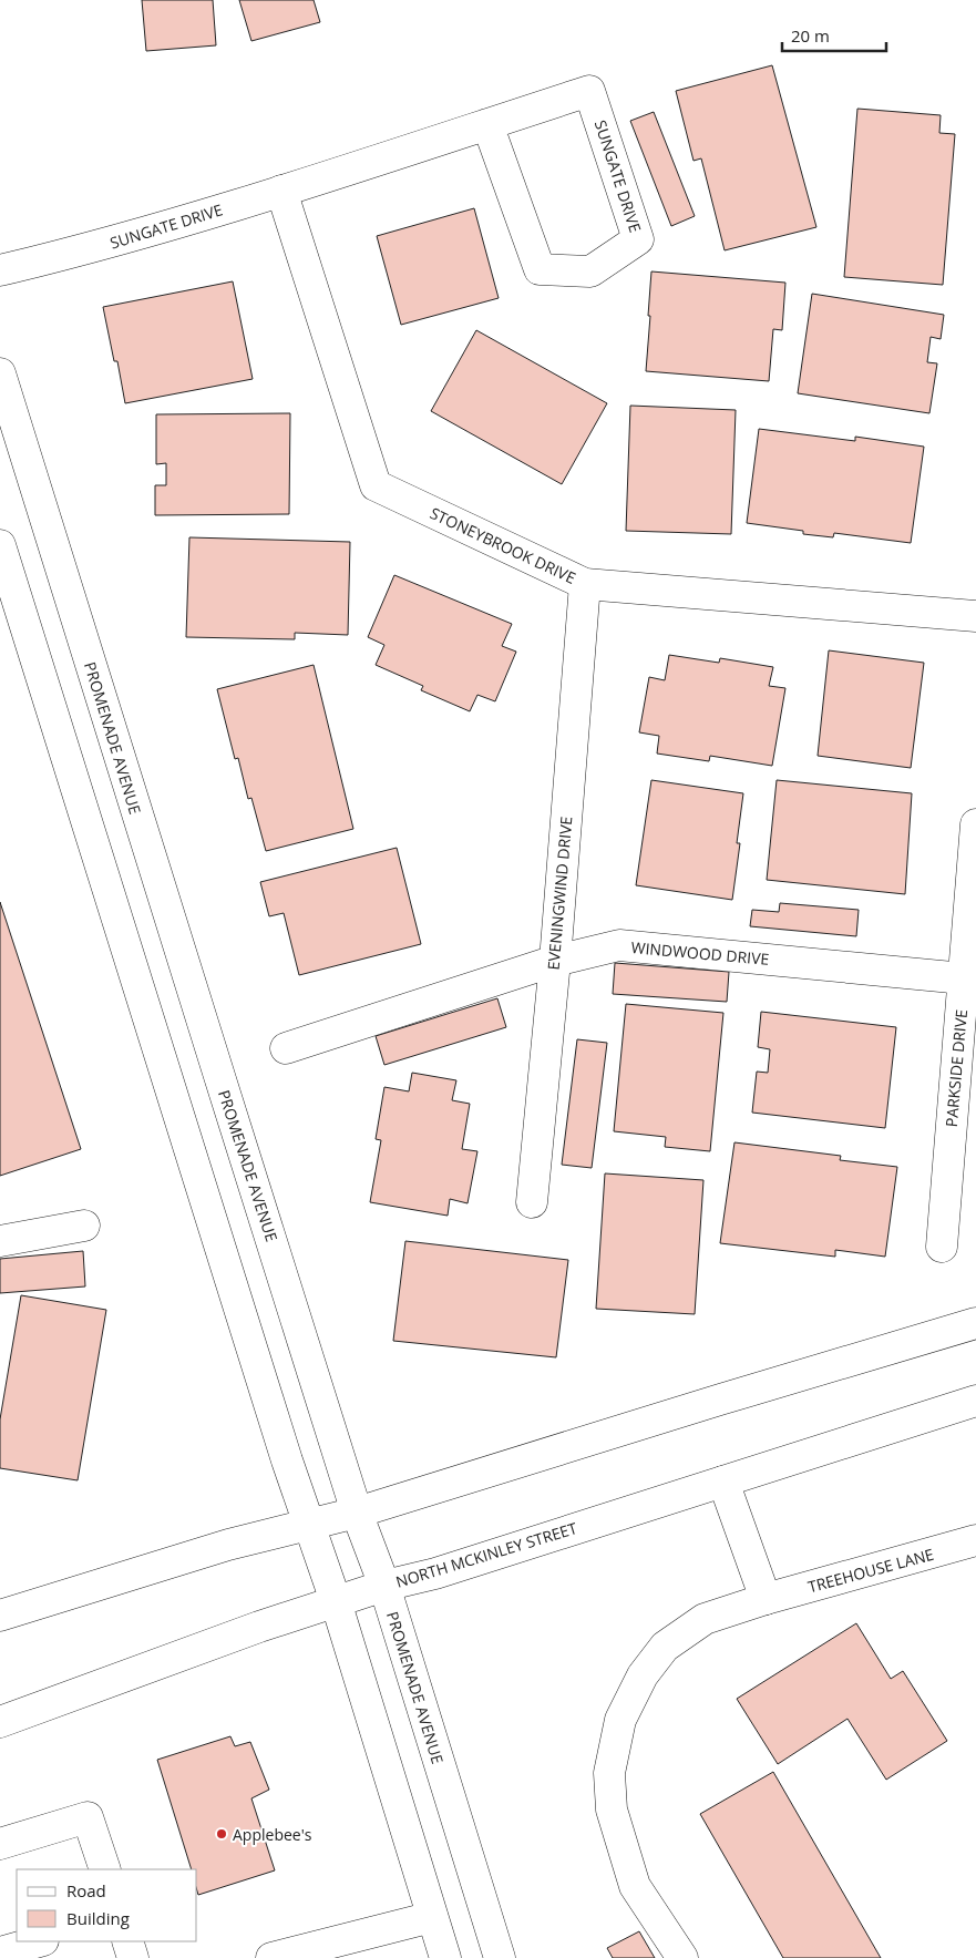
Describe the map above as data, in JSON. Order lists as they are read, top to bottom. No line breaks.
{"streets":{"main road":["SUNGATE DRIVE","STONEYBROOK DRIVE","PROMENADE AVENUE","EVENINGWIND DRIVE","WINDWOOD DRIVE","PARKSIDE DRIVE","NORTH MCKINLEY STREET","TREEHOUSE LANE"]},"crossings":[["SUNGATE DRIVE","STONEYBROOK DRIVE"],["STONEYBROOK DRIVE","EVENINGWIND DRIVE"],["PROMENADE AVENUE","NORTH MCKINLEY STREET"],["EVENINGWIND DRIVE","WINDWOOD DRIVE"],["WINDWOOD DRIVE","PARKSIDE DRIVE"]],"places":["Applebee's"],"legend":["Road","Building"],"scale_bar":"20 m"}
